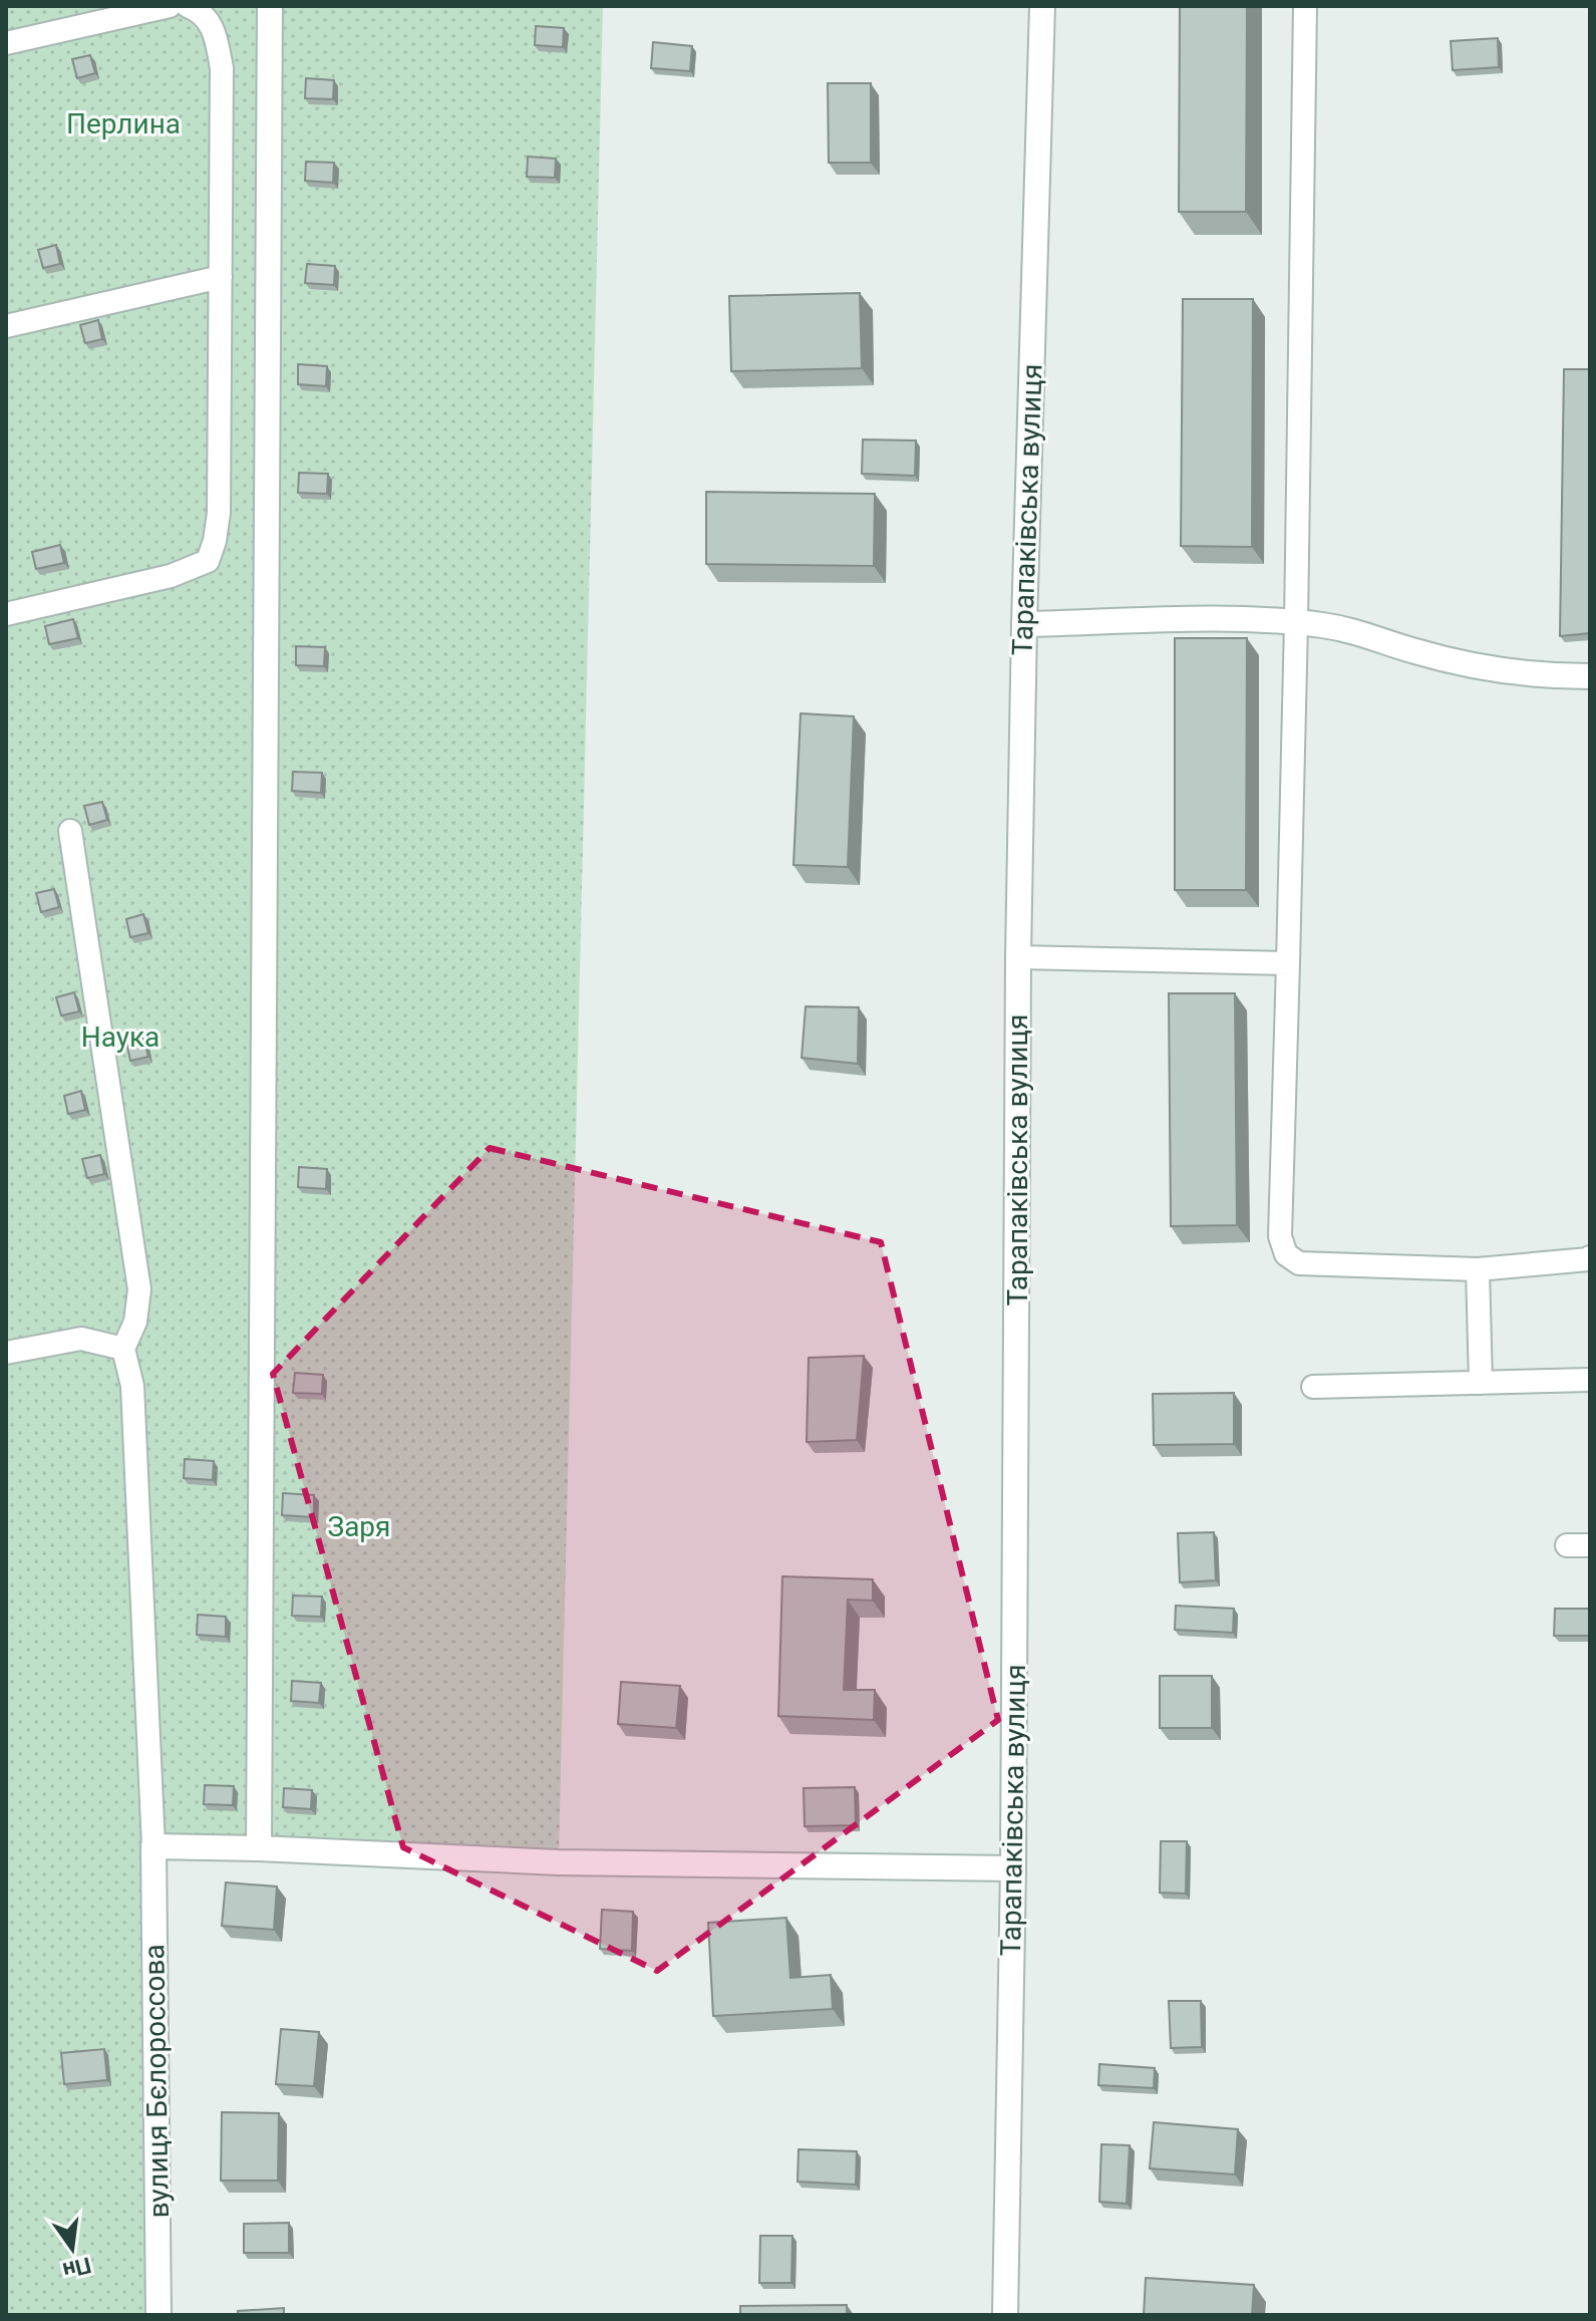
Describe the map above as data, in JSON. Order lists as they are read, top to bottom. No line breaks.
{"streets":{"street":["Тарапаківська вулиця","вулиця Бєлороссова"]},"parks":["Перлина","Наука","Заря"],"north":"bottom"}
